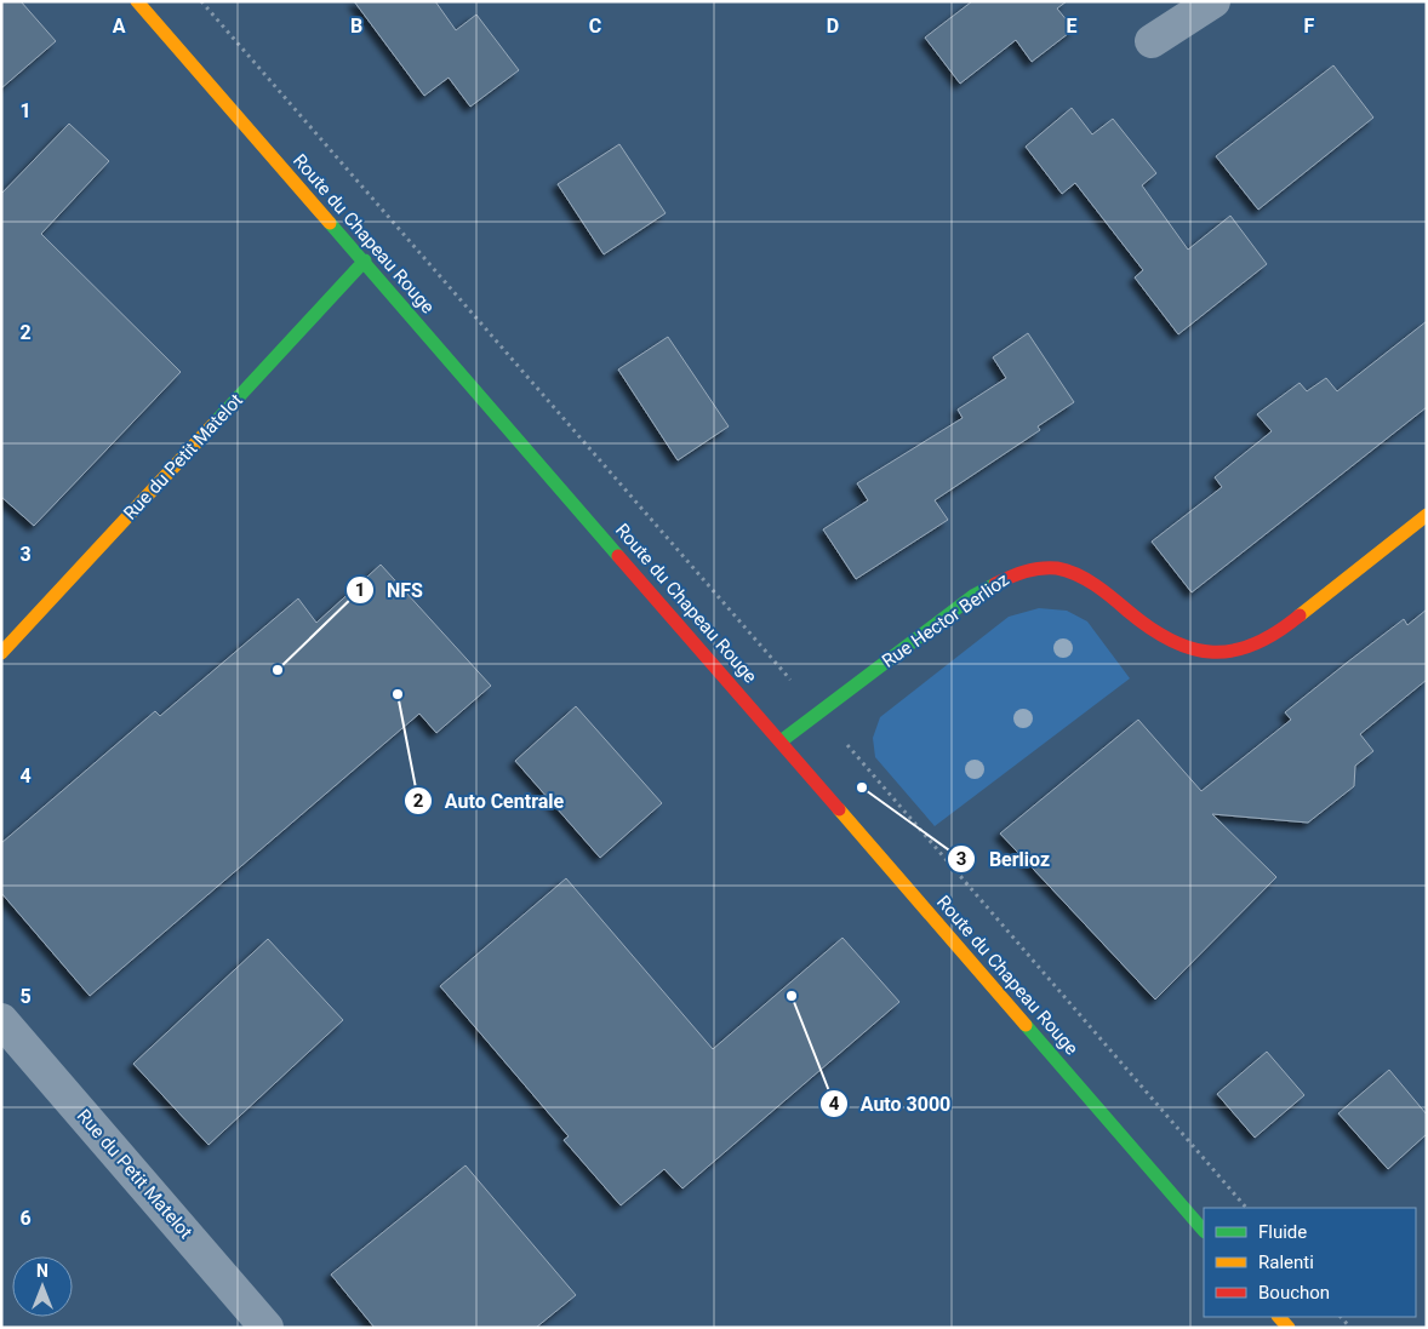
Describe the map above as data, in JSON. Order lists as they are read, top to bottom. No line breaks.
{"streets":{"street":["Route du Chapeau Rouge","Rue du Petit Matelot","Rue Hector Berlioz"]},"crossings":[["Route du Chapeau Rouge","Rue du Petit Matelot"],["Route du Chapeau Rouge","Rue Hector Berlioz"]],"places":["NFS","Auto Centrale","Berlioz","Auto 3000"],"legend":["Fluide","Ralenti","Bouchon"],"north":"top","grid":{"columns":["A","B","C","D","E","F"],"rows":["1","2","3","4","5","6"]}}
